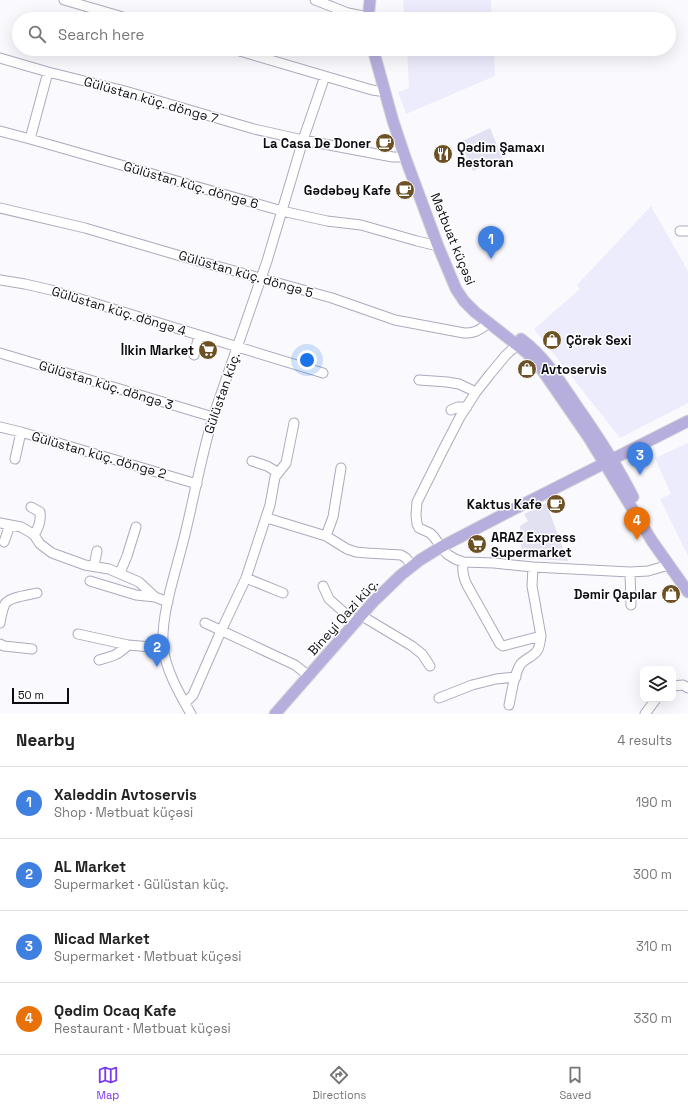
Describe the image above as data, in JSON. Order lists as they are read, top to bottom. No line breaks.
{"streets":{"main road":["Mətbuat küçəsi","Bineyi Qazi küç."],"street":["Gülüstan küç. döngə 7","Gülüstan küç. döngə 6","Gülüstan küç. döngə 5","Gülüstan küç. döngə 4","Gülüstan küç. döngə 3","Gülüstan küç.","Gülüstan küç. döngə 2"]},"crossings":[["Gülüstan küç. döngə 7","Mətbuat küçəsi"],["Gülüstan küç. döngə 7","Gülüstan küç."],["Gülüstan küç. döngə 6","Mətbuat küçəsi"],["Gülüstan küç. döngə 6","Gülüstan küç."],["Mətbuat küçəsi","Gülüstan küç. döngə 5"],["Mətbuat küçəsi","Bineyi Qazi küç."],["Gülüstan küç. döngə 5","Gülüstan küç."],["Gülüstan küç. döngə 4","Gülüstan küç."],["Gülüstan küç. döngə 3","Gülüstan küç."],["Gülüstan küç.","Gülüstan küç. döngə 2"]],"places":{"cafe":["La Casa De Doner","Gədəbəy Kafe","Kaktus Kafe"],"restaurant":["Qədim Şamaxı Restoran"],"shop":["Çörək Sexi","Avtoservis","Dəmir Qapılar"],"supermarket":["İlkin Market","ARAZ Express Supermarket"]},"scale_bar":"50 m","page":{"search":"Search here","pins":["1","3","4","2"],"scale":"50 m","heading":["Nearby","4 results"],"list":[{"mark":"1","name":"Xaləddin Avtoservis","note":"Shop · Mətbuat küçəsi","value":"190 m"},{"mark":"2","name":"AL Market","note":"Supermarket · Gülüstan küç.","value":"300 m"},{"mark":"3","name":"Nicad Market","note":"Supermarket · Mətbuat küçəsi","value":"310 m"},{"mark":"4","name":"Qədim Ocaq Kafe","note":"Restaurant · Mətbuat küçəsi","value":"330 m"}],"nav":["Map","Directions","Saved"]}}
